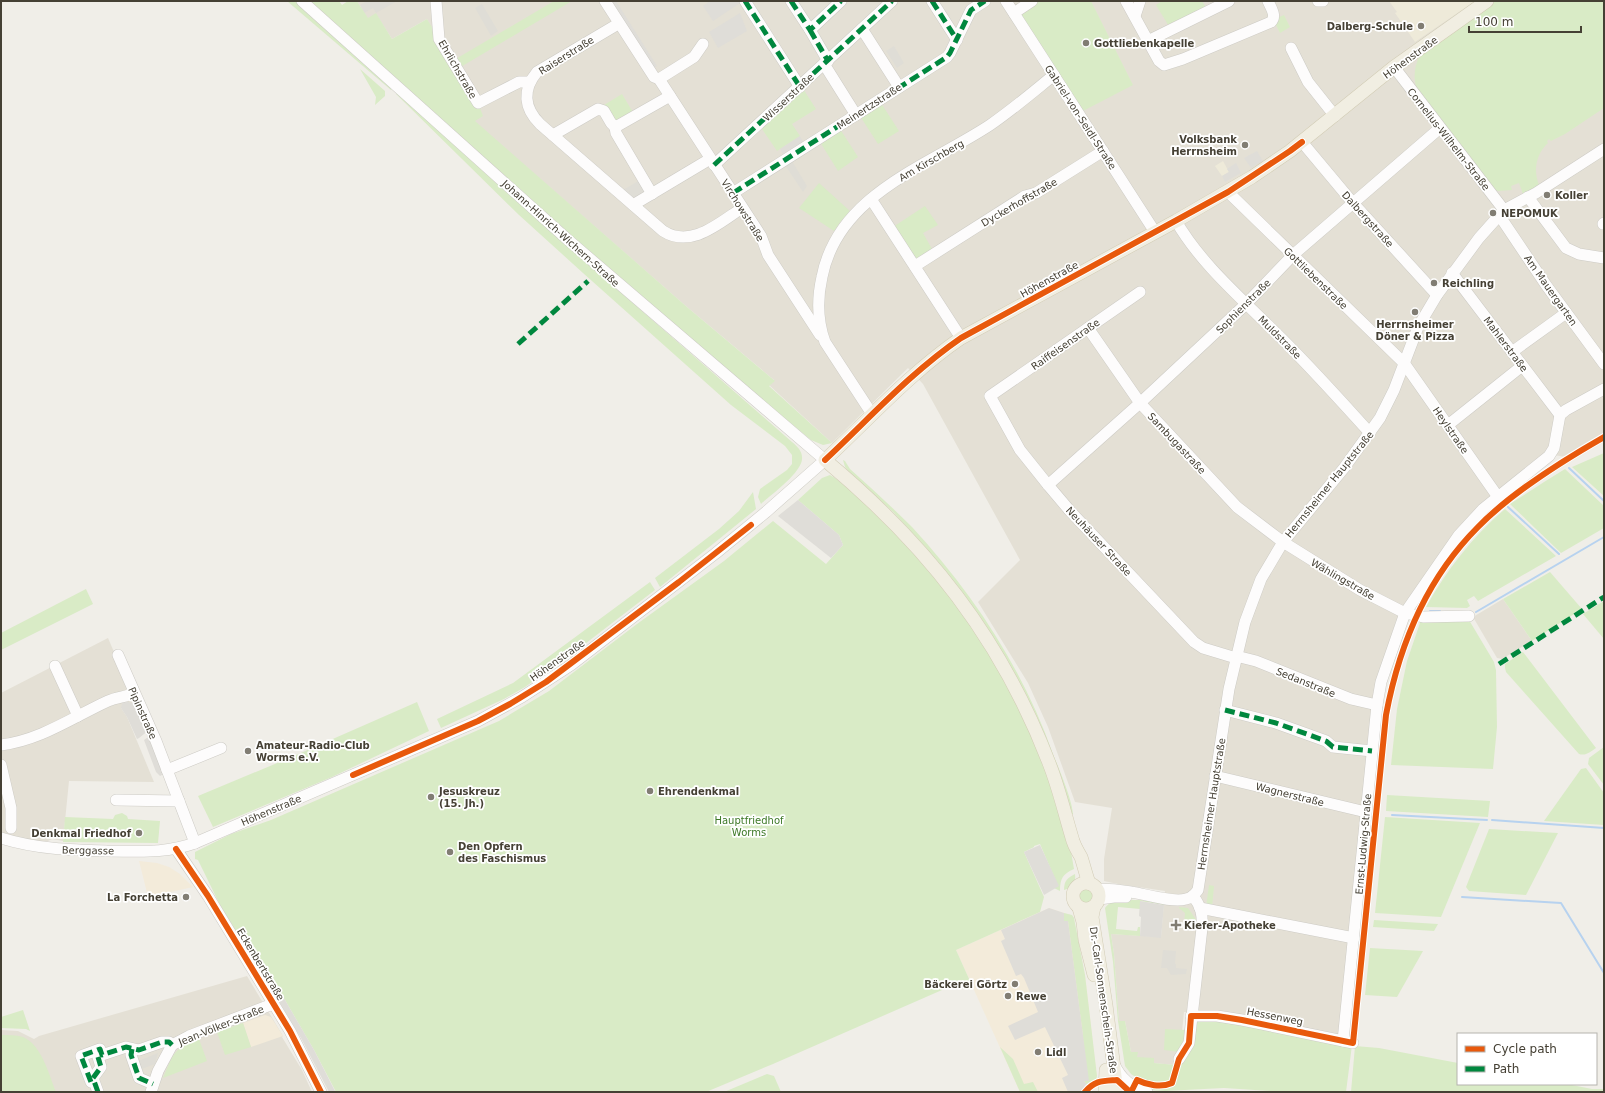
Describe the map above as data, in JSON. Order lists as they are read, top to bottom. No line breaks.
{"streets":{"main road":["Höhenstraße","Dr.-Carl-Sonnenschein-Straße"],"street":["Raiserstraße","Ehrlichstraße","Wisserstraße","Meinertzstraße","Gabriel-von-Seidl-Straße","Cornelius-Wilhelm-Straße","Am Kirschberg","Dyckerhoffstraße","Virchowstraße","Dalbergstraße","Johann-Hinrich-Wichern-Straße","Gottliebenstraße","Am Mauergarten","Sophienstraße","Muldstraße","Raiffeisenstraße","Mahlerstraße","Heylstraße","Sambugastraße","Herrnsheimer Hauptstraße","Neuhäuser Straße","Wählingstraße","Sedanstraße","Pipinstraße","Wagnerstraße","Ernst-Ludwig-Straße","Berggasse","Eckenbertstraße","Hessenweg","Jean-Völker-Straße"]},"crossings":[["Raiserstraße","Ehrlichstraße"],["Raiserstraße","Virchowstraße"],["Höhenstraße","Gabriel-von-Seidl-Straße"],["Höhenstraße","Cornelius-Wilhelm-Straße"],["Höhenstraße","Am Kirschberg"],["Höhenstraße","Dalbergstraße"],["Höhenstraße","Johann-Hinrich-Wichern-Straße"],["Höhenstraße","Gottliebenstraße"],["Höhenstraße","Muldstraße"],["Höhenstraße","Pipinstraße"],["Höhenstraße","Berggasse"],["Höhenstraße","Eckenbertstraße"],["Höhenstraße","Dr.-Carl-Sonnenschein-Straße"],["Wisserstraße","Virchowstraße"],["Meinertzstraße","Virchowstraße"],["Gabriel-von-Seidl-Straße","Am Kirschberg"],["Gabriel-von-Seidl-Straße","Dyckerhoffstraße"],["Cornelius-Wilhelm-Straße","Am Mauergarten"],["Cornelius-Wilhelm-Straße","Sophienstraße"],["Cornelius-Wilhelm-Straße","Herrnsheimer Hauptstraße"],["Am Kirschberg","Virchowstraße"],["Dalbergstraße","Sophienstraße"],["Dalbergstraße","Herrnsheimer Hauptstraße"],["Johann-Hinrich-Wichern-Straße","Dr.-Carl-Sonnenschein-Straße"],["Gottliebenstraße","Sophienstraße"],["Gottliebenstraße","Heylstraße"],["Gottliebenstraße","Herrnsheimer Hauptstraße"],["Am Mauergarten","Herrnsheimer Hauptstraße"],["Sophienstraße","Muldstraße"],["Sophienstraße","Sambugastraße"],["Sophienstraße","Neuhäuser Straße"],["Muldstraße","Herrnsheimer Hauptstraße"],["Raiffeisenstraße","Sambugastraße"],["Raiffeisenstraße","Neuhäuser Straße"],["Mahlerstraße","Herrnsheimer Hauptstraße"],["Mahlerstraße","Ernst-Ludwig-Straße"],["Heylstraße","Herrnsheimer Hauptstraße"],["Heylstraße","Ernst-Ludwig-Straße"],["Sambugastraße","Herrnsheimer Hauptstraße"],["Sambugastraße","Wählingstraße"],["Herrnsheimer Hauptstraße","Neuhäuser Straße"],["Herrnsheimer Hauptstraße","Wählingstraße"],["Herrnsheimer Hauptstraße","Sedanstraße"],["Herrnsheimer Hauptstraße","Wagnerstraße"],["Neuhäuser Straße","Sedanstraße"],["Wählingstraße","Ernst-Ludwig-Straße"],["Sedanstraße","Ernst-Ludwig-Straße"],["Wagnerstraße","Ernst-Ludwig-Straße"],["Ernst-Ludwig-Straße","Hessenweg"],["Berggasse","Eckenbertstraße"],["Eckenbertstraße","Jean-Völker-Straße"]],"parks":["Hauptfriedhof Worms"],"places":{"other":["Dalberg-Schule","Gottliebenkapelle","Volksbank Herrnsheim","Koller","NEPOMUK","Reichling","Herrnsheimer Döner & Pizza","Amateur-Radio-Club Worms e.V.","Ehrendenkmal","Jesuskreuz (15. Jh.)","Denkmal Friedhof","Den Opfern des Faschismus","La Forchetta","Bäckerei Görtz","Rewe","Lidl"],"health":["Kiefer-Apotheke"]},"legend":["Cycle path","Path"],"scale_bar":"100 m"}
